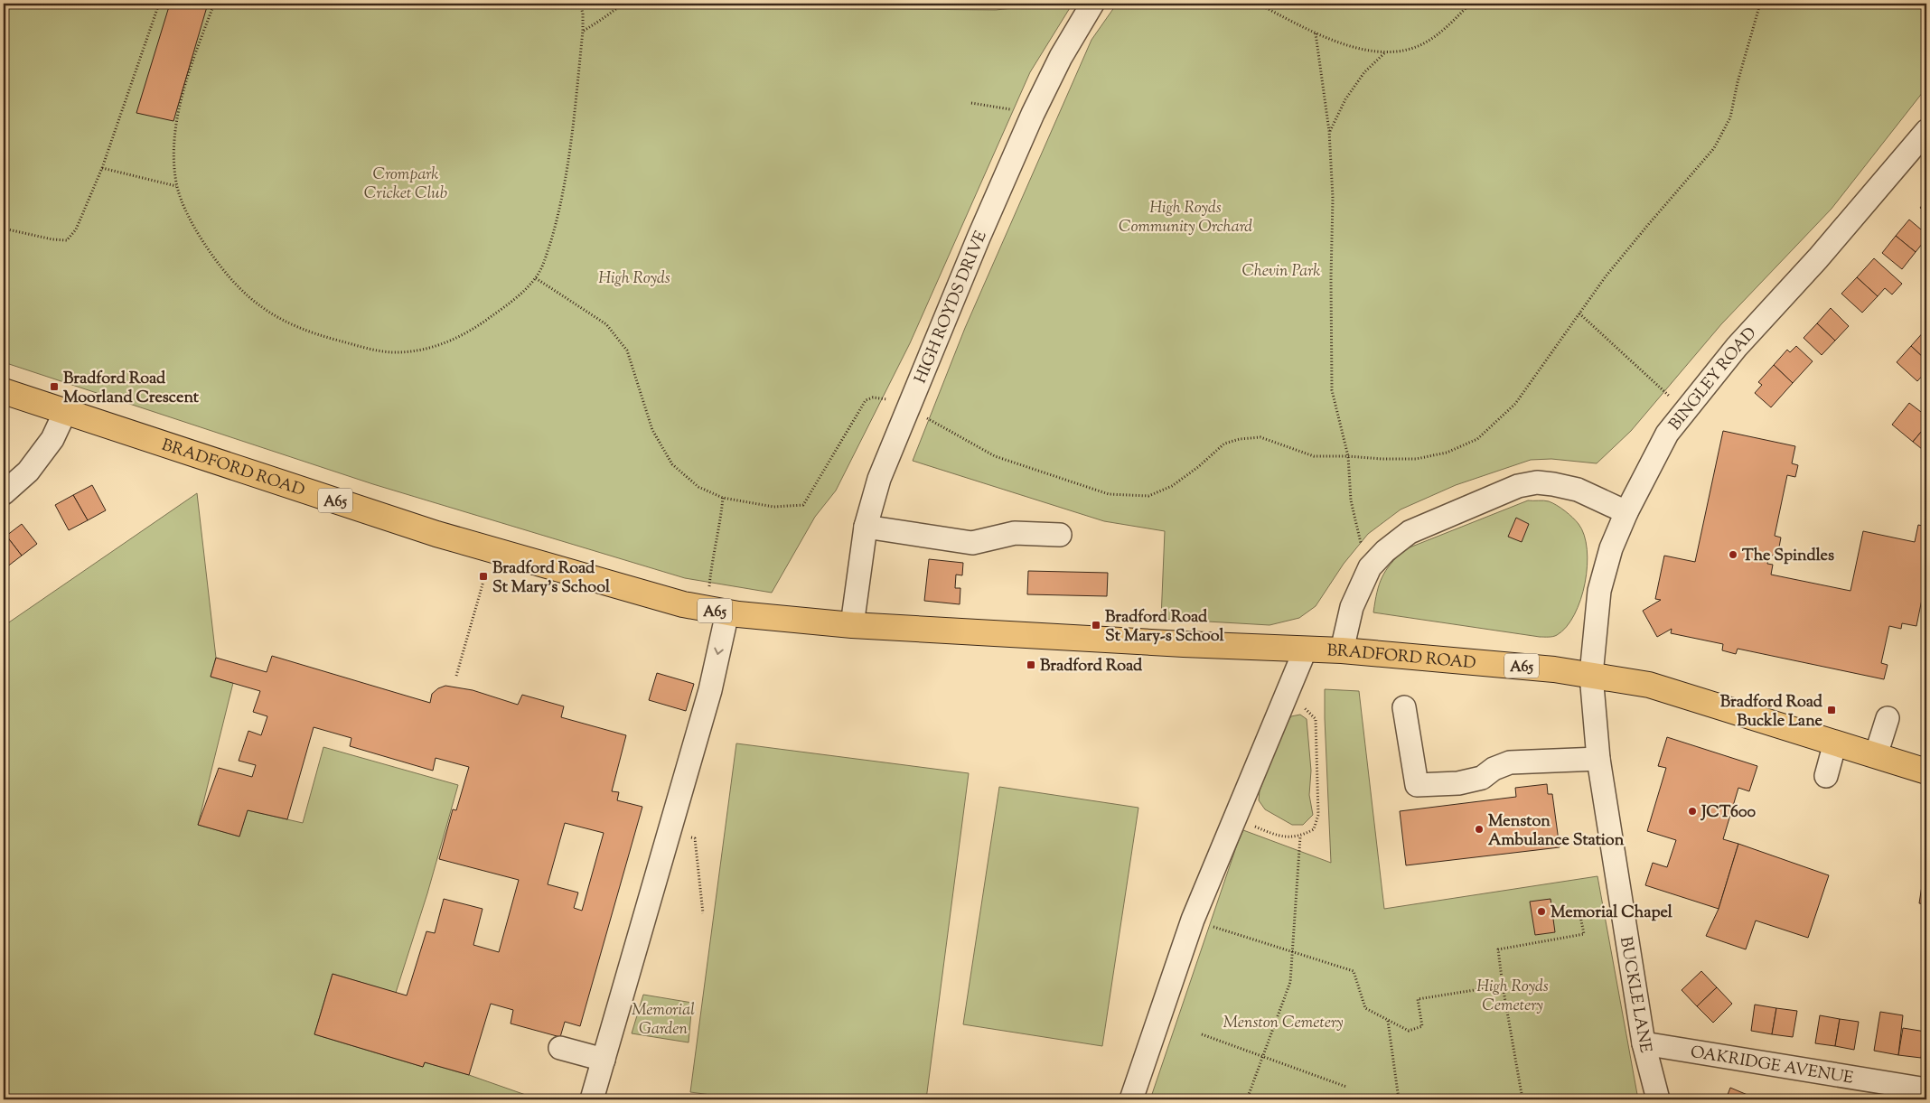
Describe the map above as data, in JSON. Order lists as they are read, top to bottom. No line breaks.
{"streets":{"main road":["BRADFORD ROAD","A65"],"street":["HIGH ROYDS DRIVE","BINGLEY ROAD","BUCKLE LANE","OAKRIDGE AVENUE"]},"crossings":[["HIGH ROYDS DRIVE","BRADFORD ROAD"],["BINGLEY ROAD","BRADFORD ROAD"],["BINGLEY ROAD","BUCKLE LANE"],["BRADFORD ROAD","BUCKLE LANE"],["BUCKLE LANE","OAKRIDGE AVENUE"]],"parks":["Crompark Cricket Club","High Royds Community Orchard","Chevin Park","High Royds","High Royds Cemetery","Memorial Garden","Menston Cemetery"],"places":{"transit":["Bradford Road Moorland Crescent","Bradford Road St Mary's School","Bradford Road St Mary-s School","Bradford Road","Bradford Road Buckle Lane"],"other":["The Spindles","JCT600","Menston Ambulance Station","Memorial Chapel"]}}
